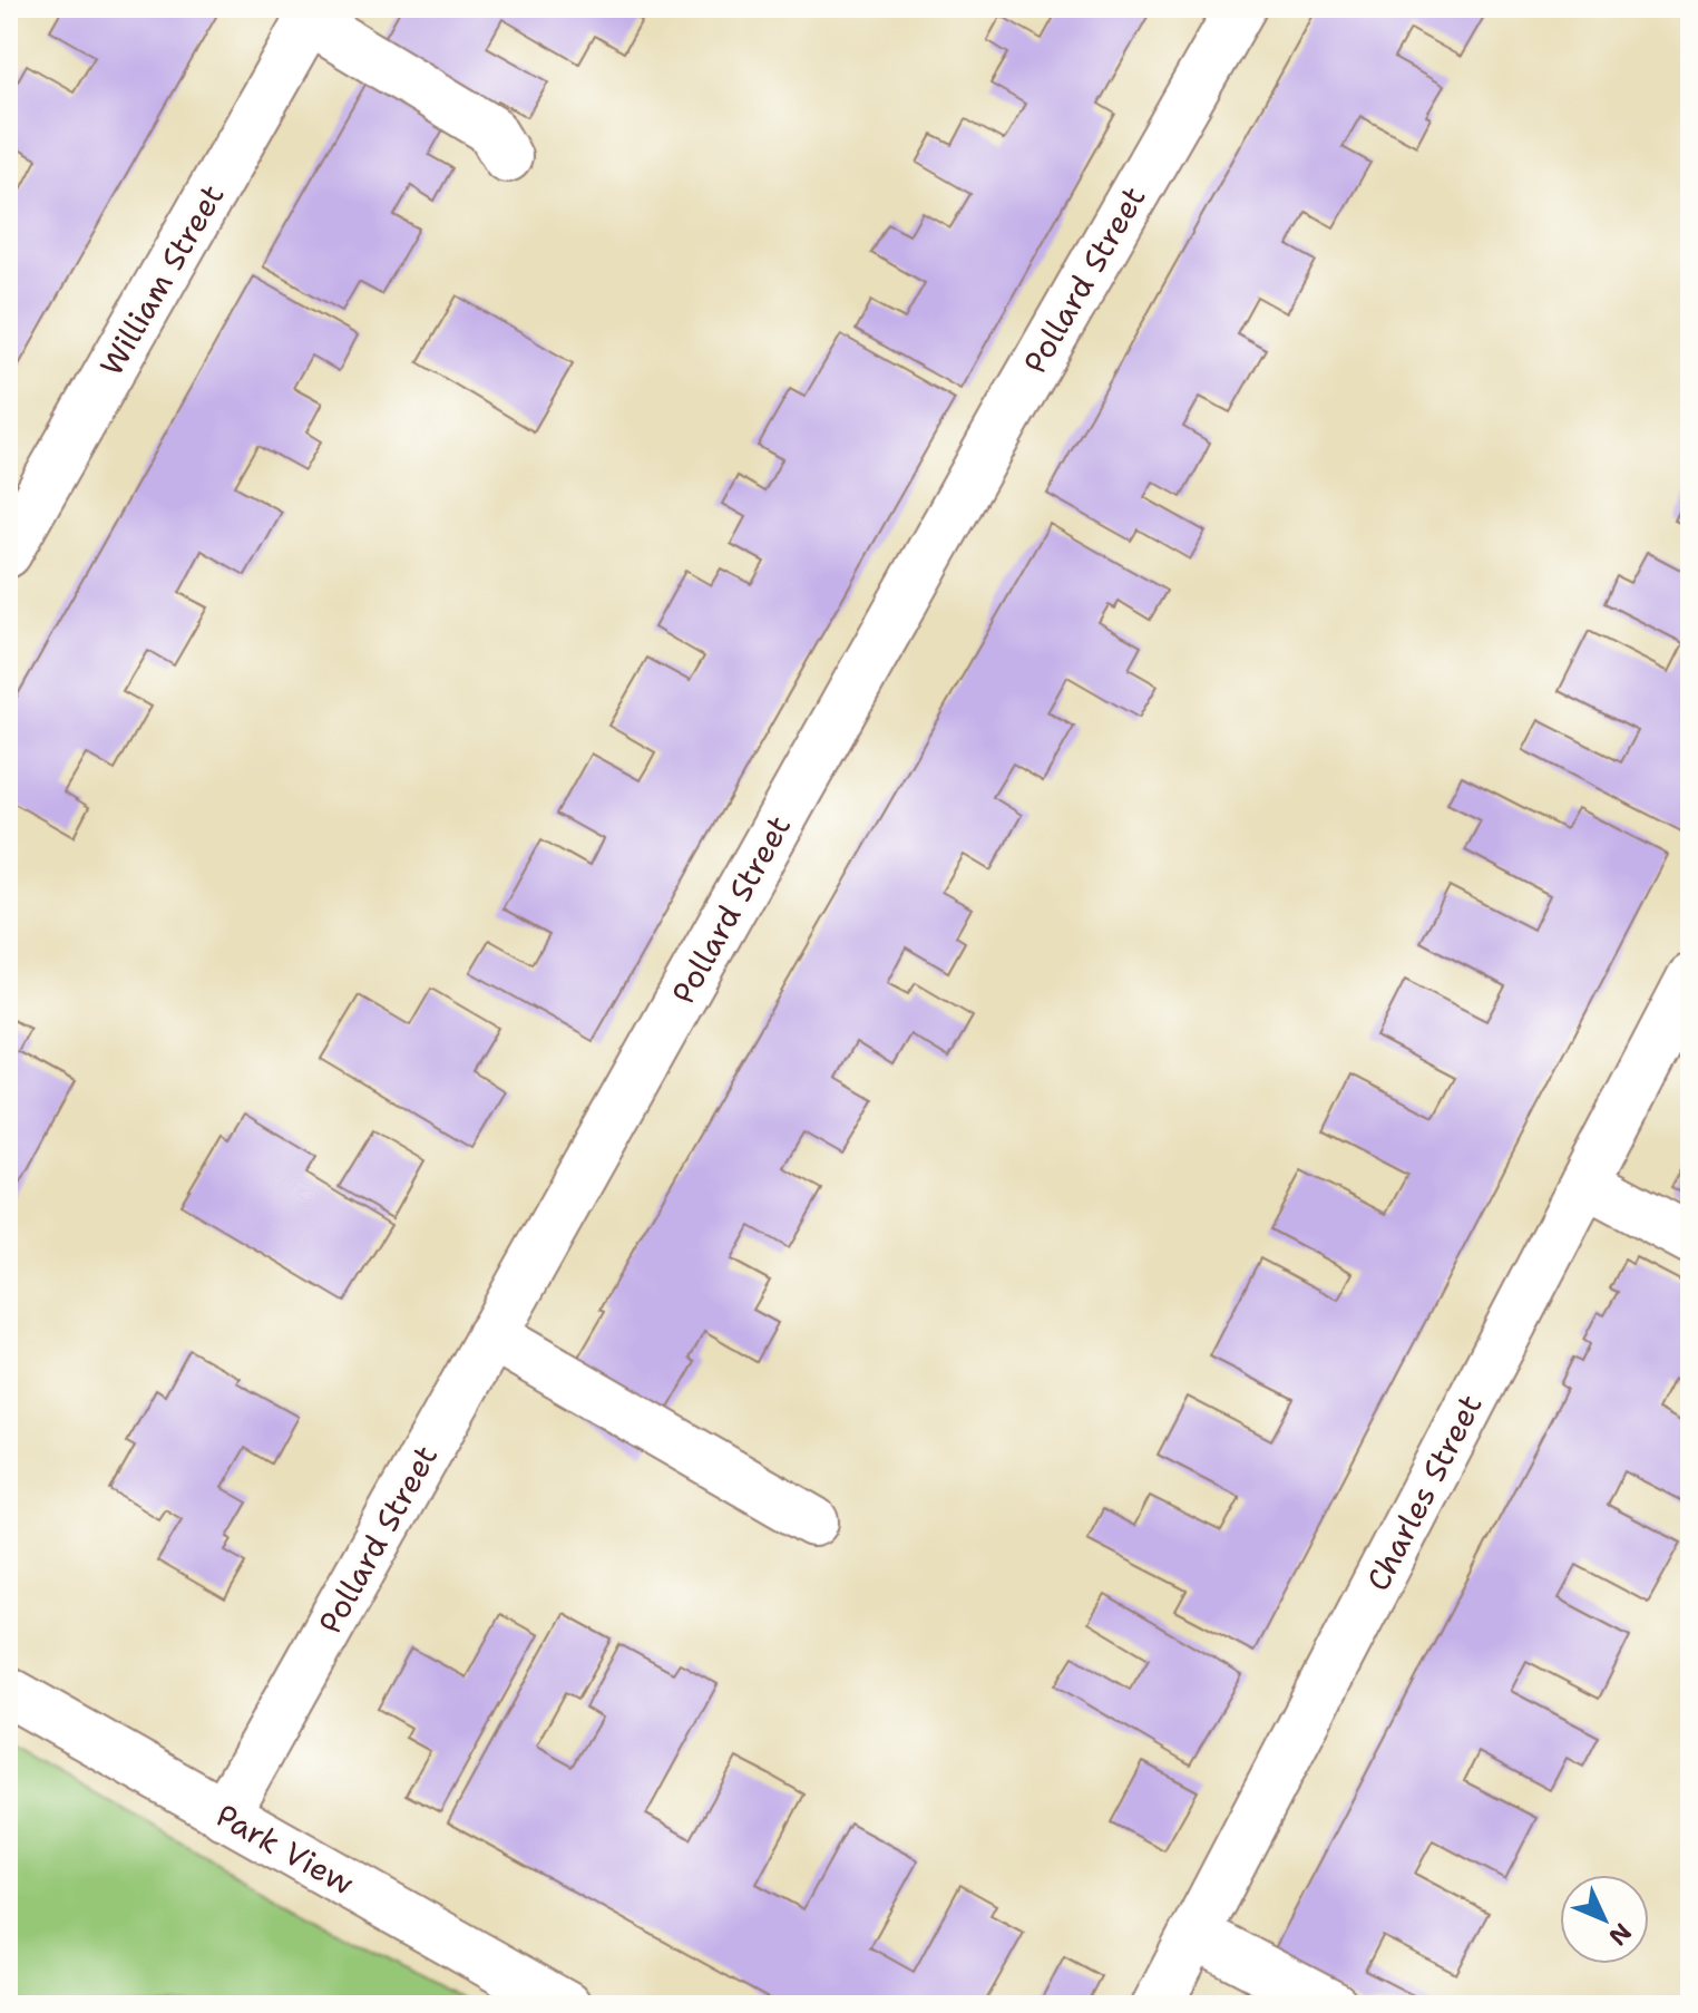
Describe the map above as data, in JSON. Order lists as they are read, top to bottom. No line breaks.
{"streets":{"street":["William Street","Pollard Street","Charles Street","Park View"]},"crossings":[["Pollard Street","Park View"]],"north":"bottom right"}
